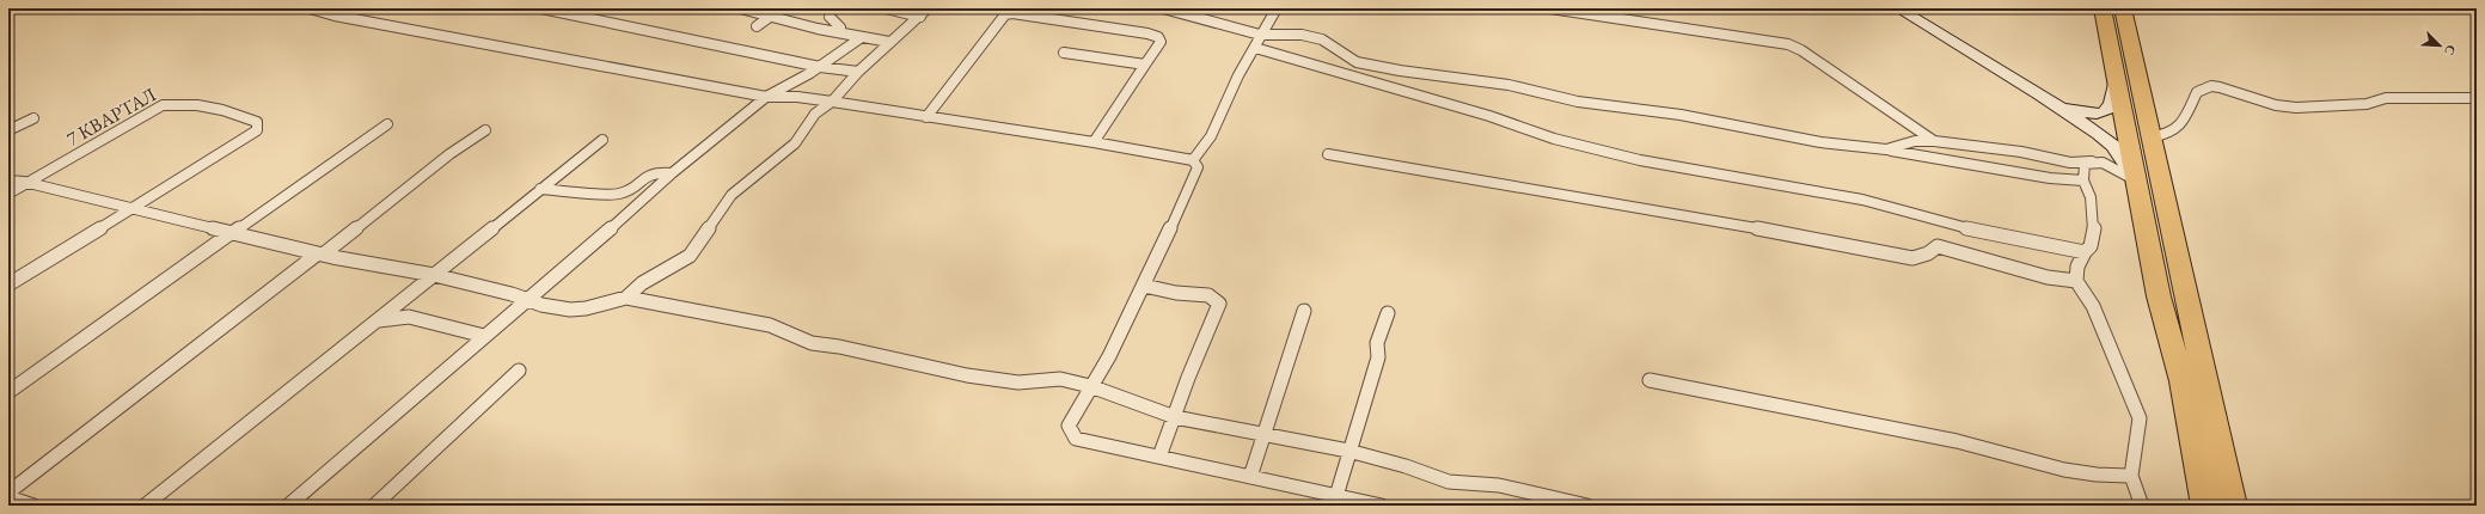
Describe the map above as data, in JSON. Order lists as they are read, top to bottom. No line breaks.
{"streets":{"street":["7 КВАРТАЛ"]},"north":"bottom right"}
